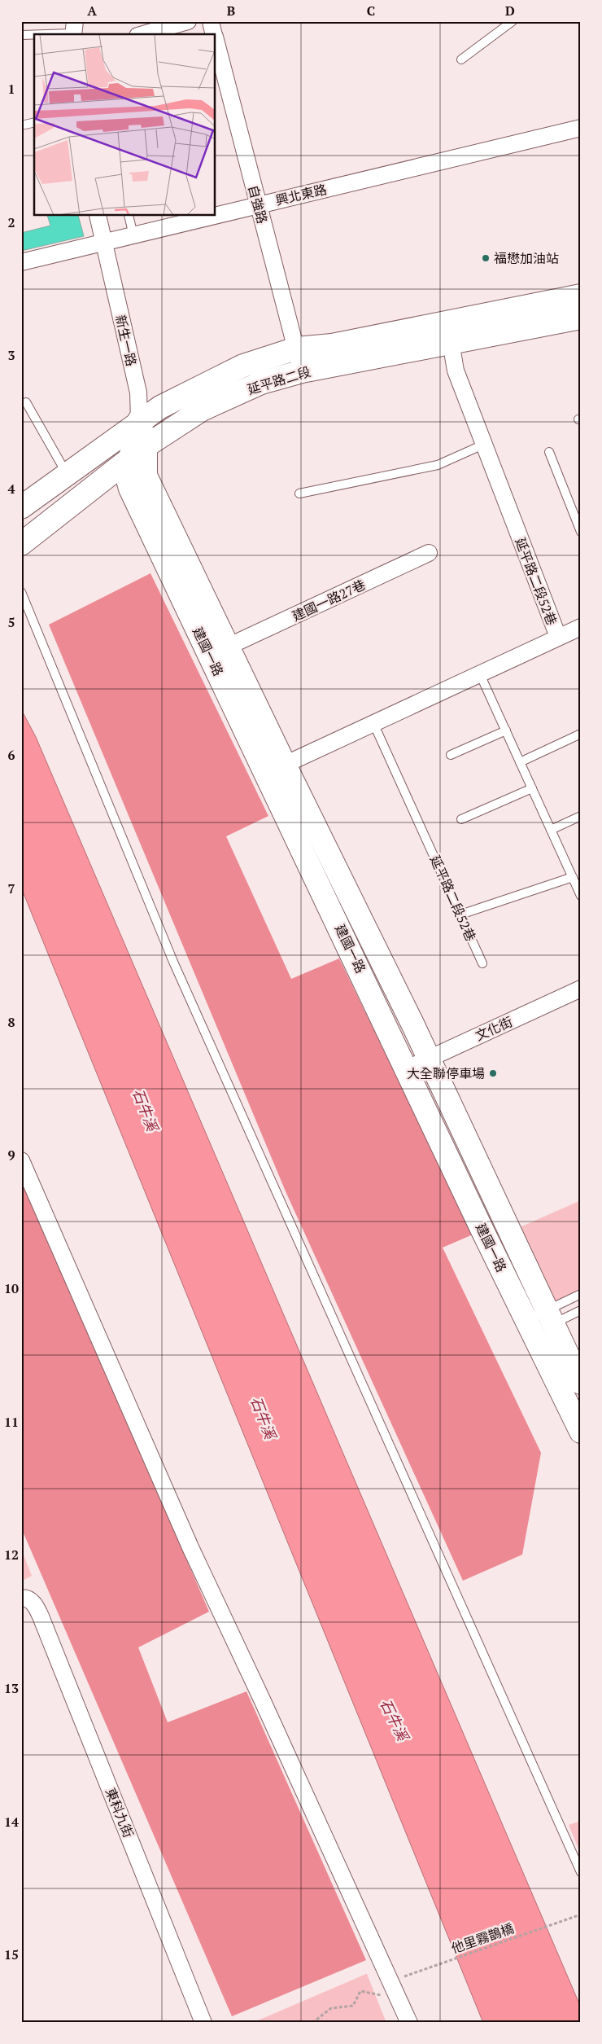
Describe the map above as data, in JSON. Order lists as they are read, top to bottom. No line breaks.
{"streets":{"street":["興北東路","自強路","新生一路","延平路二段","延平路二段52巷","建國一路27巷","建國一路","文化街","東科九街"],"path":["他里霧鵲橋"]},"crossings":[["興北東路","自強路"],["興北東路","新生一路"],["自強路","延平路二段"],["新生一路","延平路二段"],["新生一路","建國一路"],["延平路二段","延平路二段52巷"],["延平路二段","建國一路"],["延平路二段52巷","建國一路"],["建國一路27巷","建國一路"],["建國一路","文化街"]],"water":["石牛溪"],"places":["福懋加油站","大全聯停車場"],"grid":{"columns":["A","B","C","D"],"rows":["1","2","3","4","5","6","7","8","9","10","11","12","13","14","15"]}}
